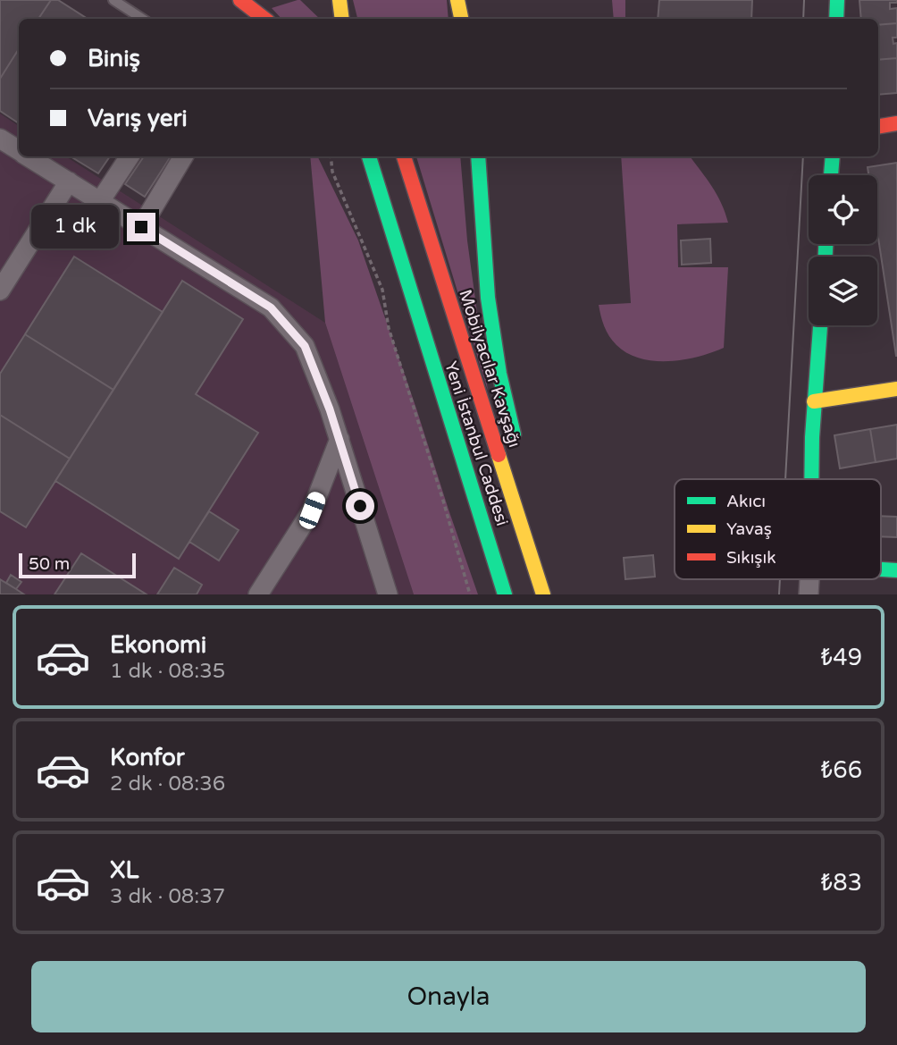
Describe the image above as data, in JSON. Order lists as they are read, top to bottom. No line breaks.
{"streets":{"main road":["Mobilyacılar Kavşağı","Yeni İstanbul Caddesi"]},"legend":["Akıcı","Yavaş","Sıkışık"],"scale_bar":"50 m","page":{"banner":["Biniş","Varış yeri"],"bubble":"1 dk","scale":"50 m","list":[{"name":"Ekonomi","note":"1 dk · 08:35","value":"₺49"},{"name":"Konfor","note":"2 dk · 08:36","value":"₺66"},{"name":"XL","note":"3 dk · 08:37","value":"₺83"}],"buttons":"Onayla"}}
